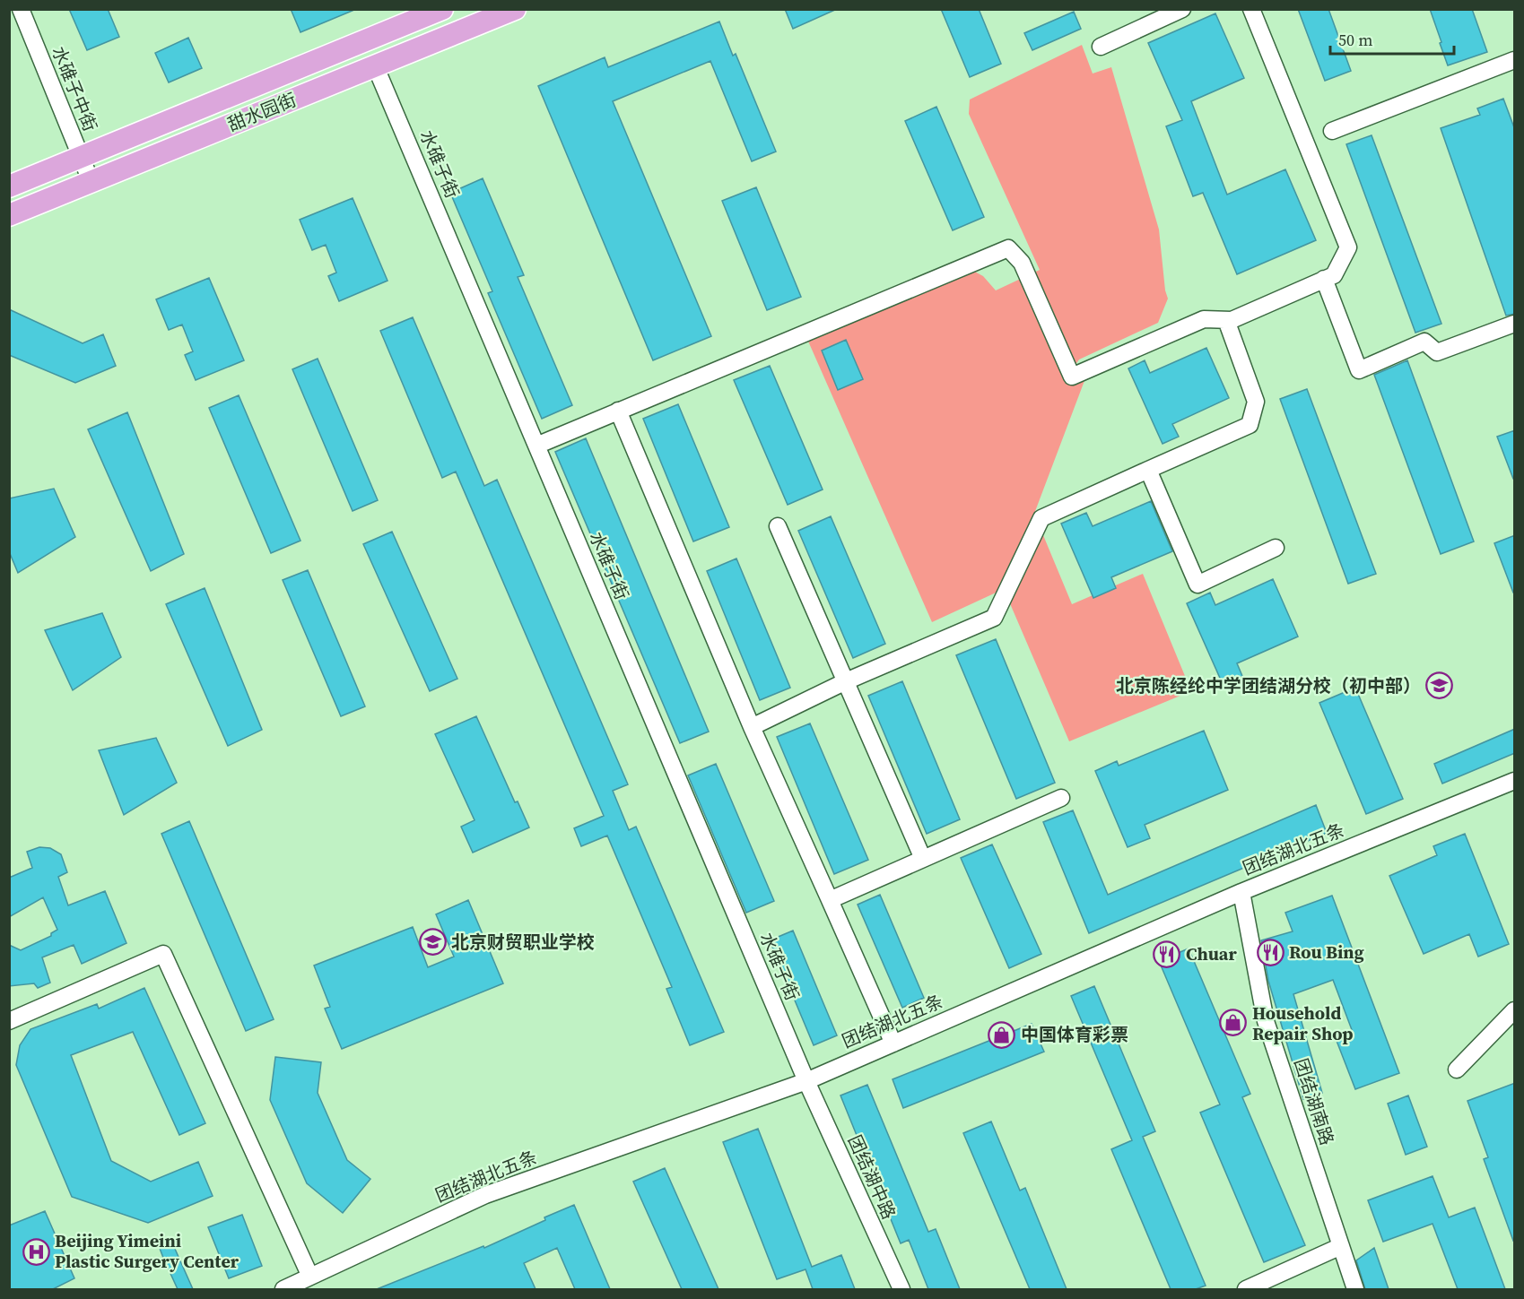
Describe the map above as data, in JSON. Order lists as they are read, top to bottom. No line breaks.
{"streets":{"main road":["甜水园街"],"street":["水碓子中街","水碓子街","团结湖北五条","团结湖南路","团结湖中路"]},"crossings":[["水碓子中街","甜水园街"],["甜水园街","水碓子街"],["水碓子街","团结湖北五条"],["水碓子街","团结湖中路"],["团结湖北五条","团结湖南路"],["团结湖北五条","团结湖中路"]],"places":{"school or university":["北京陈经纶中学团结湖分校（初中部）","北京财贸职业学校"],"restaurant":["Rou Bing","Chuar"],"shop":["Household Repair Shop","中国体育彩票"],"hospital":["Beijing Yimeini Plastic Surgery Center"]},"scale_bar":"50 m"}
